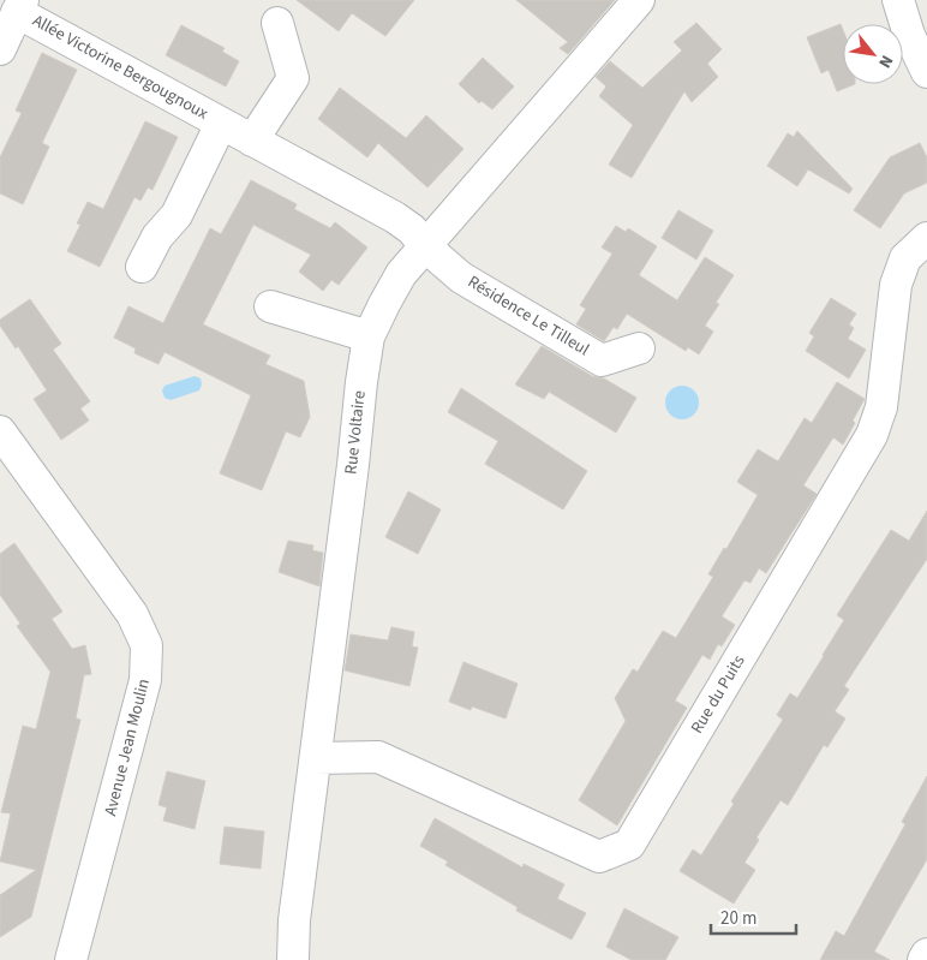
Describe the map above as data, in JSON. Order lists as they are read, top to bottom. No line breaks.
{"streets":{"street":["Allée Victorine Bergougnoux","Résidence Le Tilleul","Rue Voltaire","Rue du Puits","Avenue Jean Moulin"]},"crossings":[["Allée Victorine Bergougnoux","Résidence Le Tilleul"],["Allée Victorine Bergougnoux","Rue Voltaire"],["Résidence Le Tilleul","Rue Voltaire"],["Rue Voltaire","Rue du Puits"]],"scale_bar":"20 m","north":"bottom right"}
